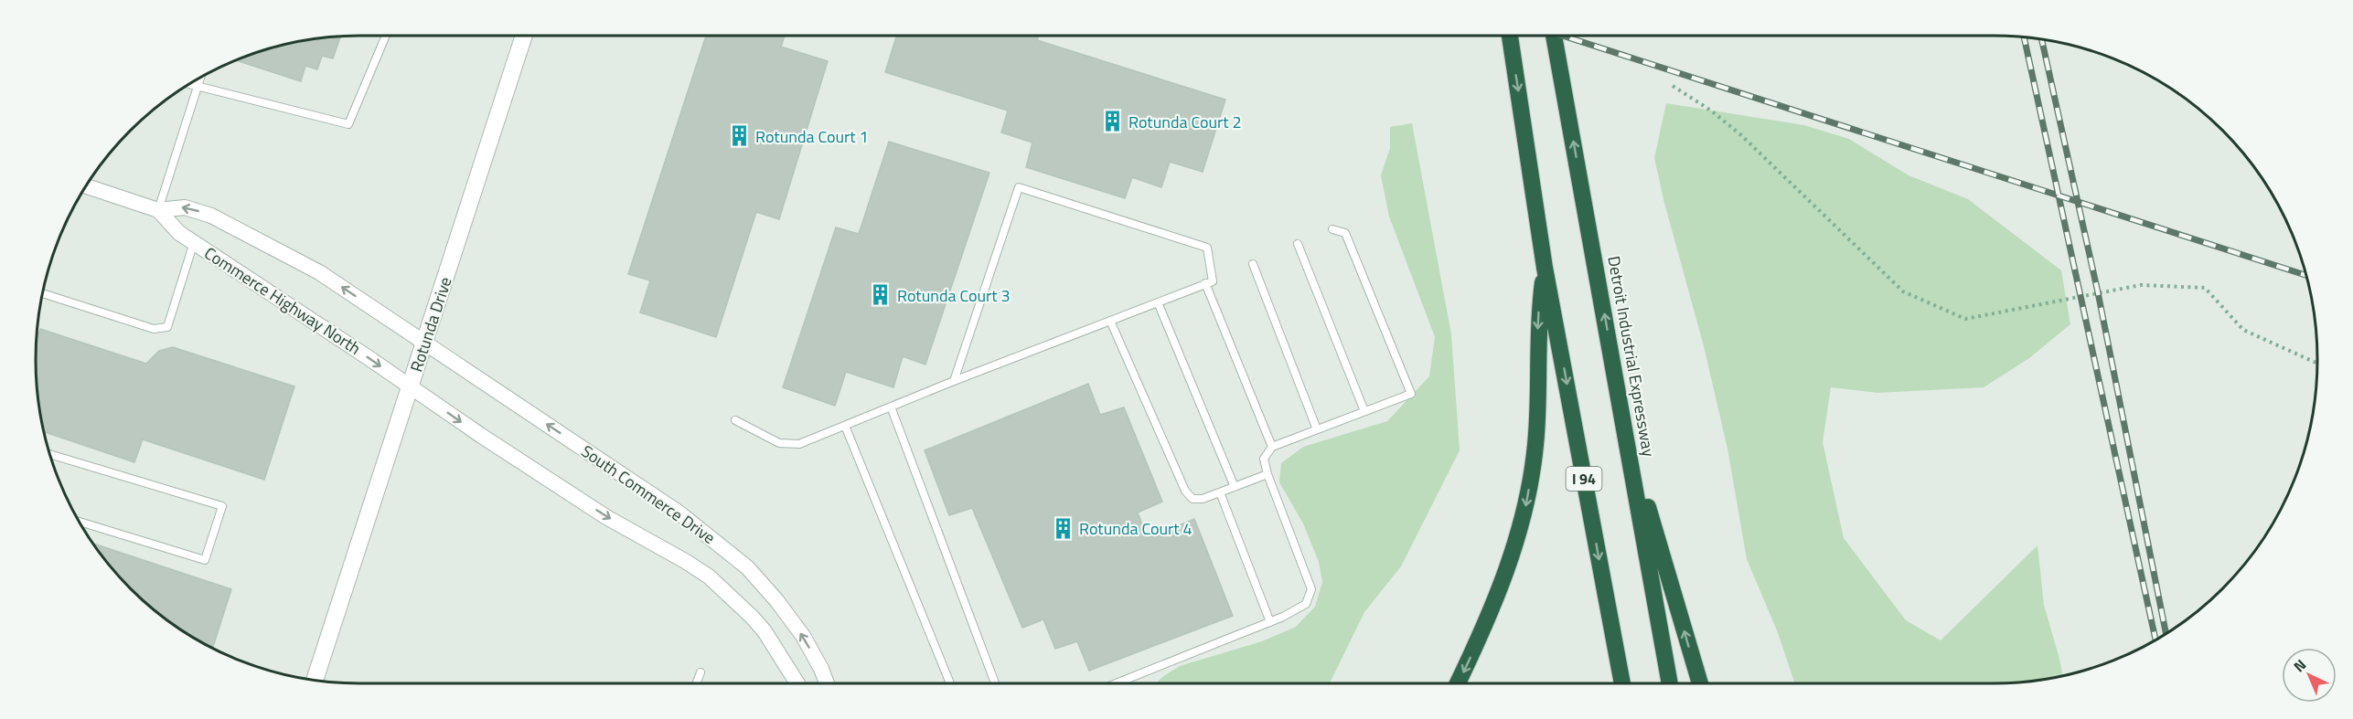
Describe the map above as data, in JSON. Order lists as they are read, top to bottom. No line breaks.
{"streets":{"highway":["Detroit Industrial Expressway","I 94"],"main road":["Rotunda Drive"],"street":["Commerce Highway North","South Commerce Drive"]},"crossings":[["Commerce Highway North","Rotunda Drive"],["Commerce Highway North","South Commerce Drive"],["Rotunda Drive","South Commerce Drive"]],"places":{"building":["Rotunda Court 2","Rotunda Court 1","Rotunda Court 3","Rotunda Court 4"]},"north":"top left"}
